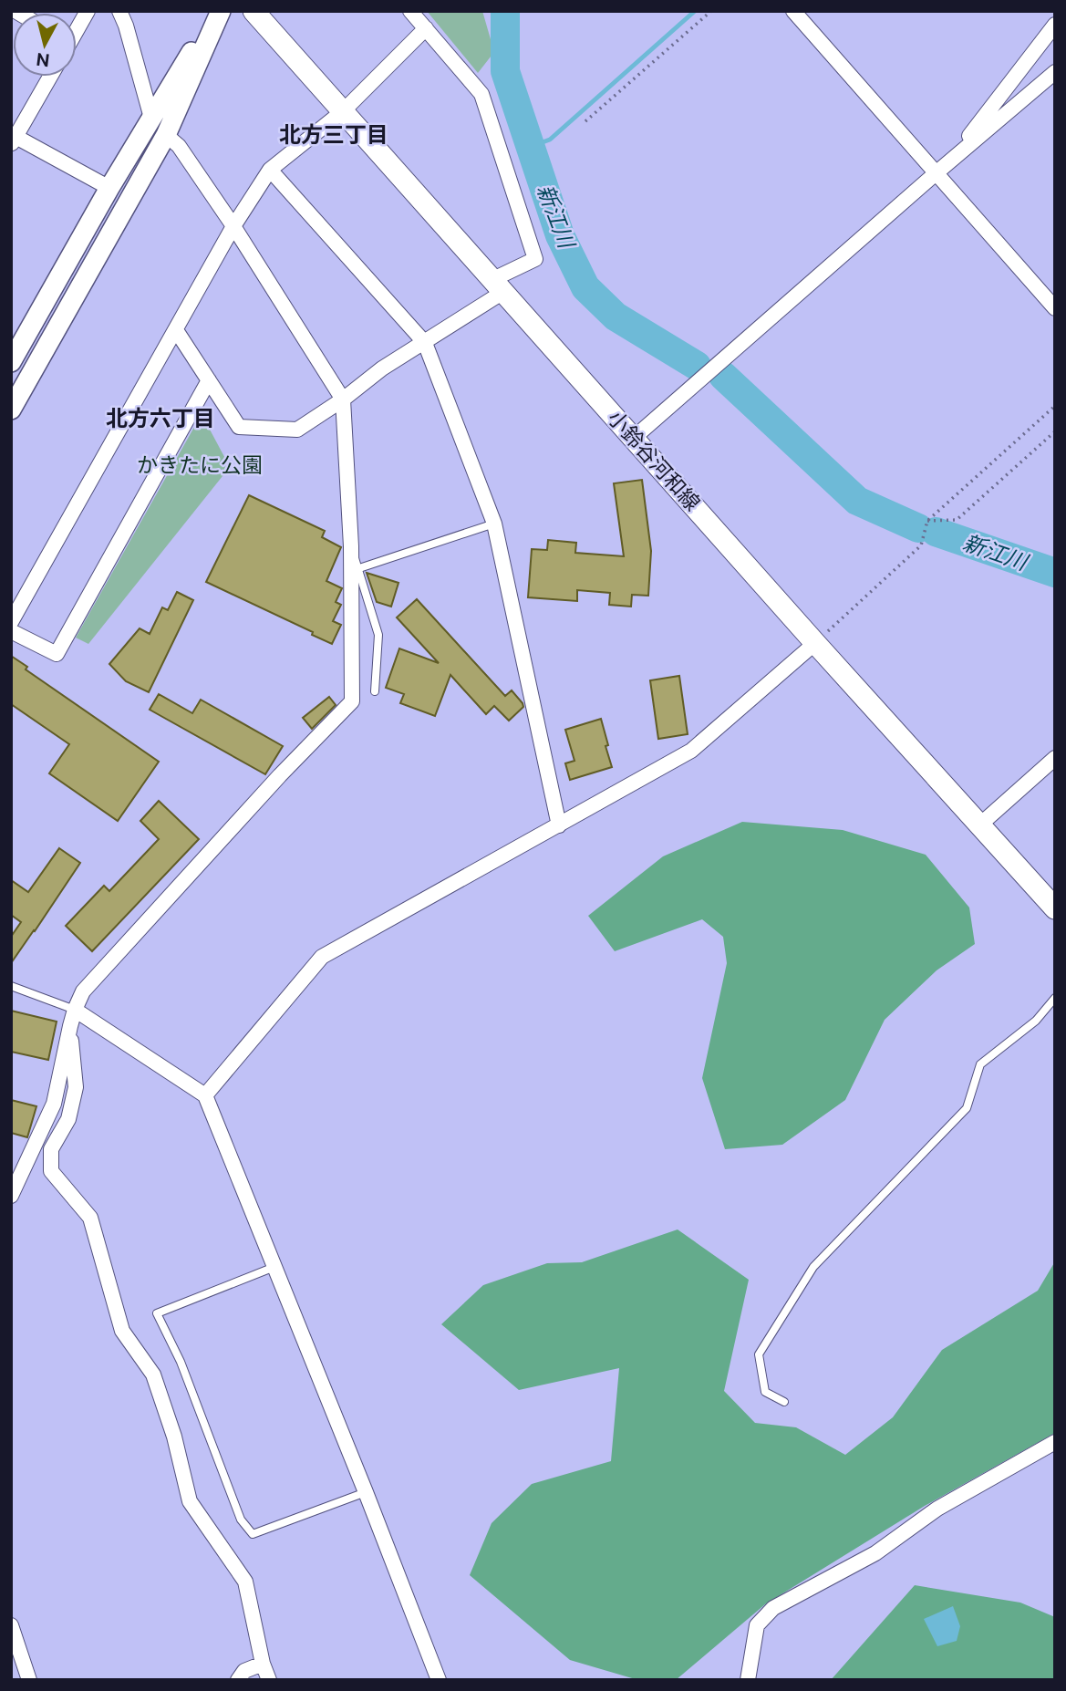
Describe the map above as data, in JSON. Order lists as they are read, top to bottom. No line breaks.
{"streets":{"main road":["小鈴谷河和線"]},"districts":["北方三丁目","北方六丁目"],"water":["新江川"],"parks":["かきたに公園"],"north":"bottom"}
